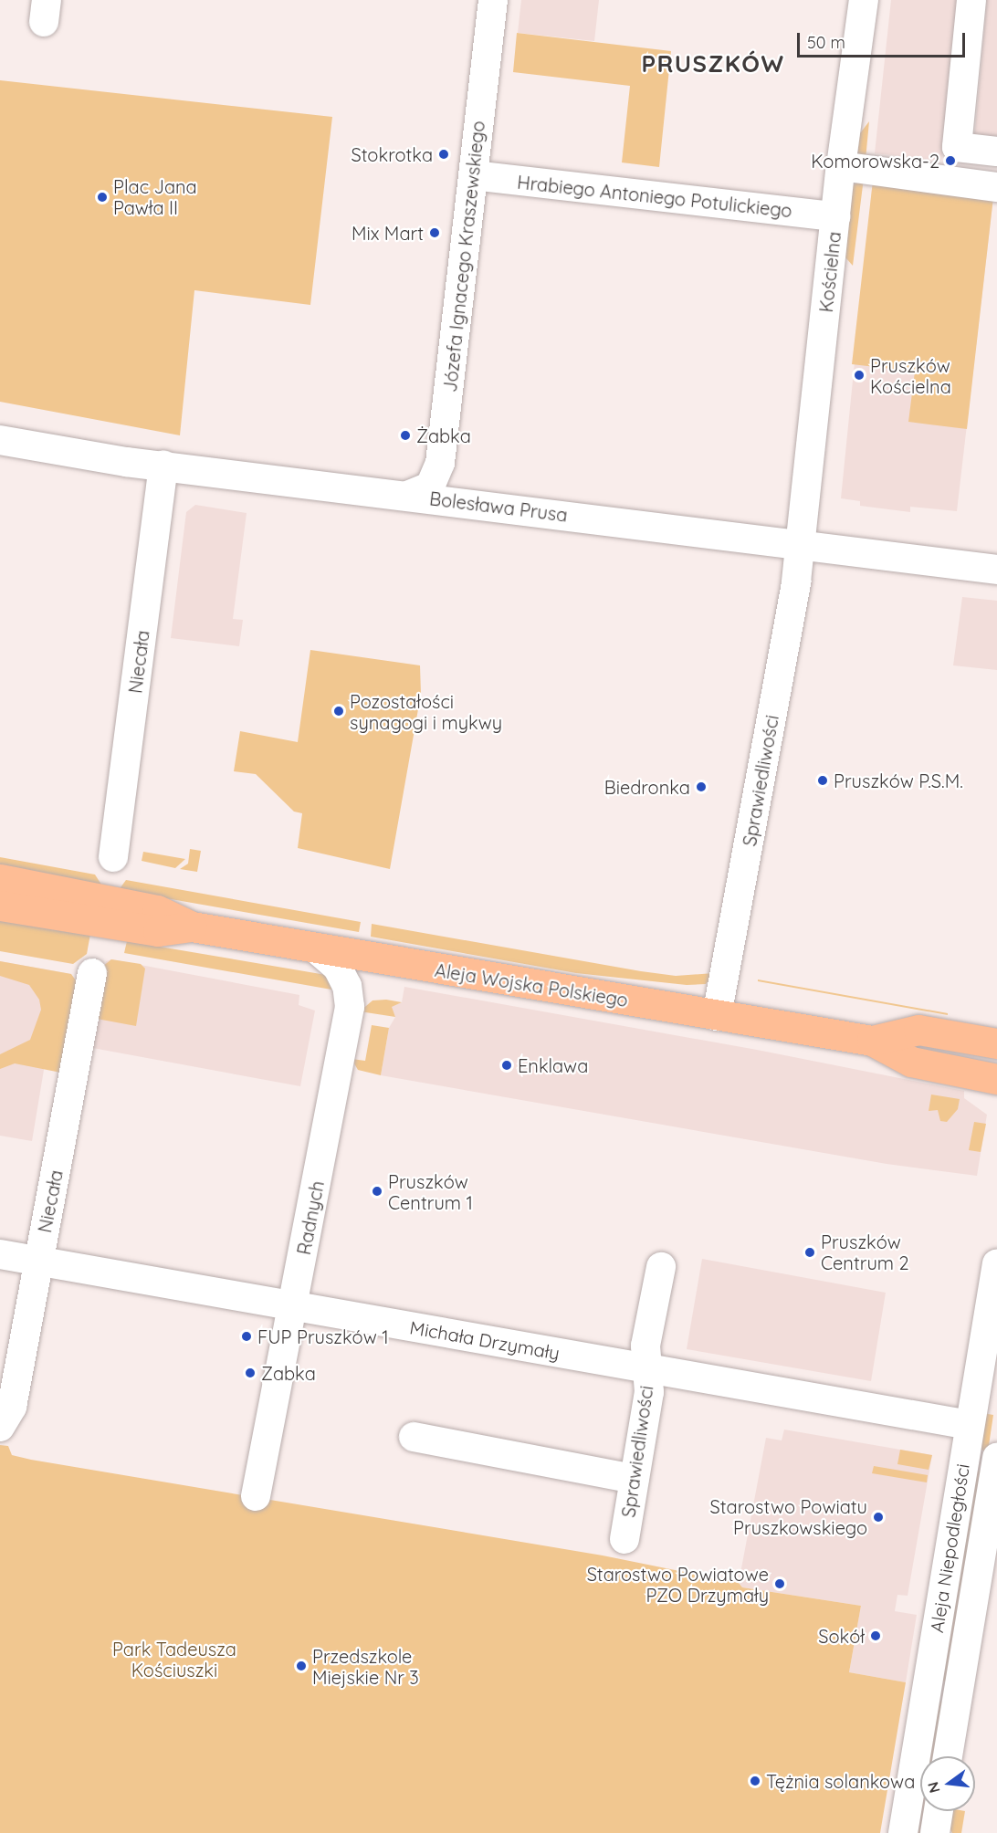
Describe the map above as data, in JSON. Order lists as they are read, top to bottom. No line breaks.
{"streets":{"main road":["Aleja Wojska Polskiego"],"street":["Hrabiego Antoniego Potulickiego","Józefa Ignacego Kraszewskiego","Kościelna","Bolesława Prusa","Niecała","Sprawiedliwości","Radnych","Michała Drzymały","Aleja Niepodległości"]},"crossings":[["Hrabiego Antoniego Potulickiego","Józefa Ignacego Kraszewskiego"],["Hrabiego Antoniego Potulickiego","Kościelna"],["Józefa Ignacego Kraszewskiego","Bolesława Prusa"],["Kościelna","Bolesława Prusa"],["Kościelna","Sprawiedliwości"],["Bolesława Prusa","Niecała"],["Bolesława Prusa","Sprawiedliwości"],["Niecała","Michała Drzymały"],["Sprawiedliwości","Aleja Wojska Polskiego"],["Sprawiedliwości","Michała Drzymały"],["Aleja Wojska Polskiego","Radnych"],["Radnych","Michała Drzymały"],["Michała Drzymały","Aleja Niepodległości"]],"districts":["PRUSZKÓW"],"parks":["Park Tadeusza Kościuszki"],"places":["Stokrotka","Komorowska-2","Plac Jana Pawła II","Mix Mart","Pruszków Kościelna","Żabka","Pozostałości synagogi i mykwy","Pruszków P.S.M.","Biedronka","Enklawa","Pruszków Centrum 1","Pruszków Centrum 2","FUP Pruszków 1","Zabka","Starostwo Powiatu Pruszkowskiego","Starostwo Powiatowe PZO Drzymały","Sokół","Przedszkole Miejskie Nr 3","Tężnia solankowa"],"scale_bar":"50 m","north":"left"}
